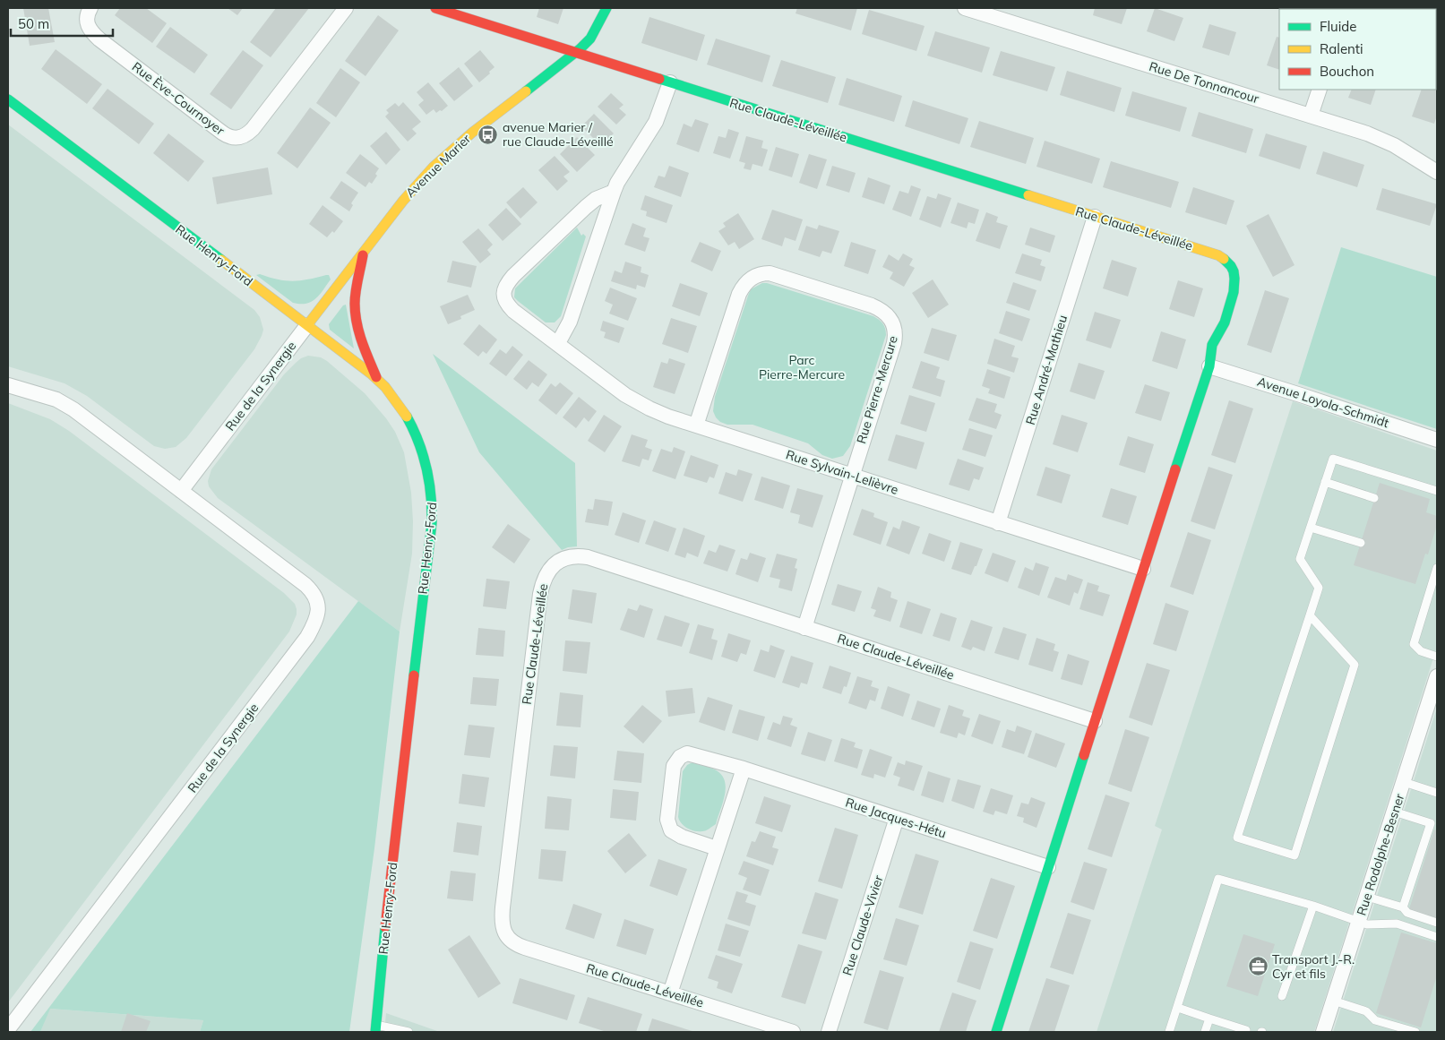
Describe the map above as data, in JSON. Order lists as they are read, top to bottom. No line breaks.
{"streets":{"street":["Rue De Tonnancour","Rue Ève-Cournoyer","Rue Claude-Léveillée","Avenue Marier","Rue Henry-Ford","Rue André-Mathieu","Rue de la Synergie","Rue Pierre-Mercure","Avenue Loyola-Schmidt","Rue Sylvain-Lelièvre","Rue Jacques-Hétu","Rue Rodolphe-Besner","Rue Claude-Vivier"]},"crossings":[["Rue Claude-Léveillée","Avenue Marier"],["Rue Claude-Léveillée","Rue André-Mathieu"],["Rue Claude-Léveillée","Rue Pierre-Mercure"],["Rue Claude-Léveillée","Avenue Loyola-Schmidt"],["Rue Claude-Léveillée","Rue Sylvain-Lelièvre"],["Rue Claude-Léveillée","Rue Jacques-Hétu"],["Avenue Marier","Rue Henry-Ford"],["Avenue Marier","Rue de la Synergie"],["Rue Henry-Ford","Rue de la Synergie"],["Rue André-Mathieu","Rue Sylvain-Lelièvre"],["Rue Pierre-Mercure","Rue Sylvain-Lelièvre"],["Rue Jacques-Hétu","Rue Claude-Vivier"]],"parks":["Parc Pierre-Mercure"],"places":{"bus stop":["avenue Marier / rue Claude-Léveillé"],"office":["Transport J.-R. Cyr et fils"]},"legend":["Fluide","Ralenti","Bouchon"],"scale_bar":"50 m"}
